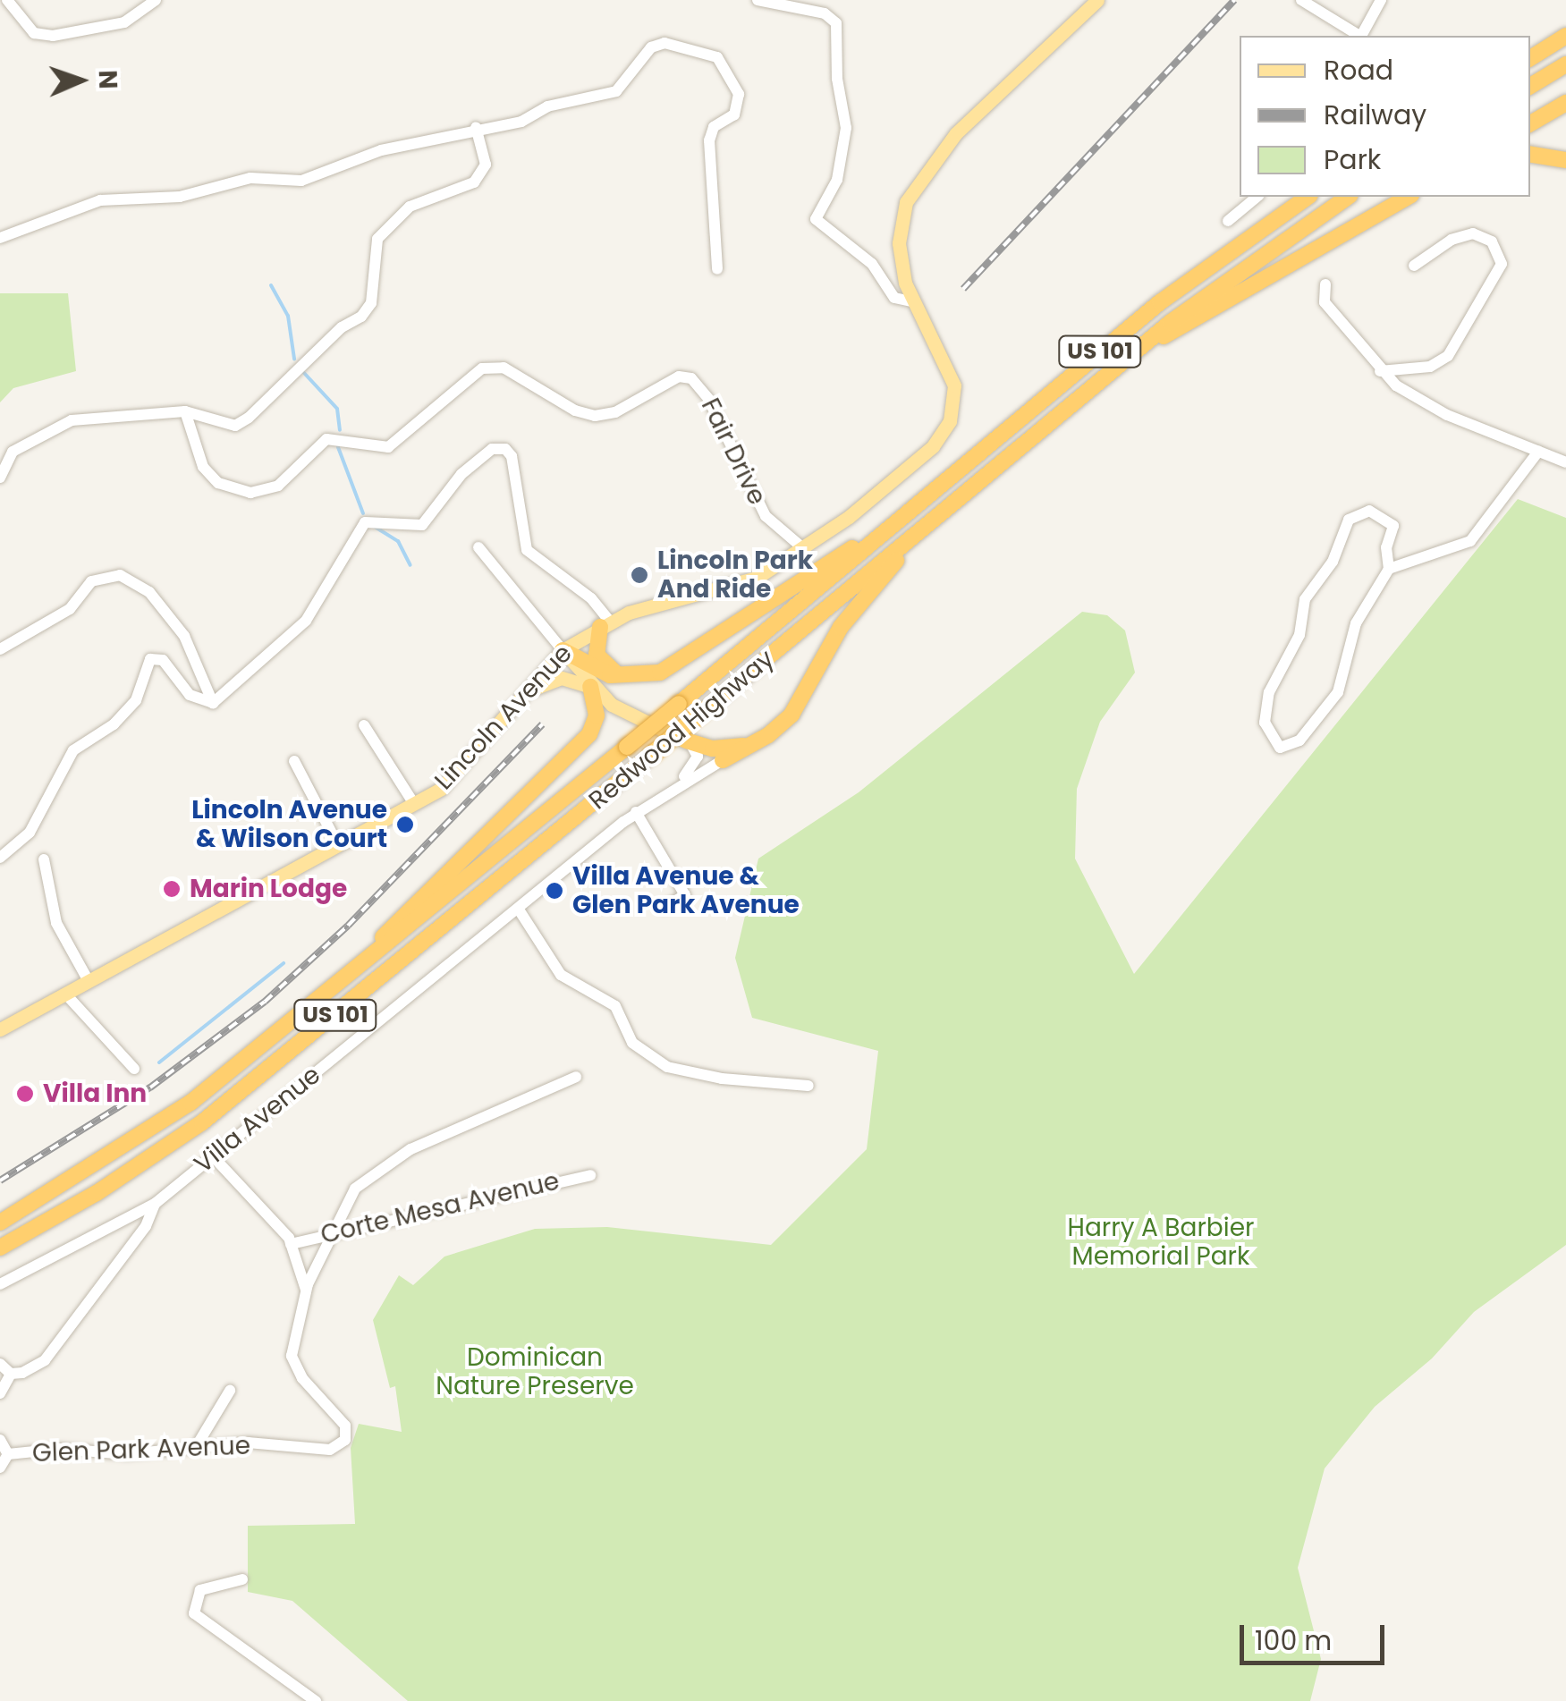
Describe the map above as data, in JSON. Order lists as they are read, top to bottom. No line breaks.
{"streets":{"highway":["US 101","Redwood Highway"],"main road":["Lincoln Avenue"],"street":["Fair Drive","Villa Avenue","Corte Mesa Avenue","Glen Park Avenue"]},"crossings":[["Fair Drive","Lincoln Avenue"],["Corte Mesa Avenue","Glen Park Avenue"]],"parks":["Harry A Barbier Memorial Park","Dominican Nature Preserve"],"places":["Lincoln Park And Ride","Lincoln Avenue & Wilson Court","Marin Lodge","Villa Avenue & Glen Park Avenue","Villa Inn"],"legend":["Road","Railway","Park"],"scale_bar":"100 m","north":"right"}
